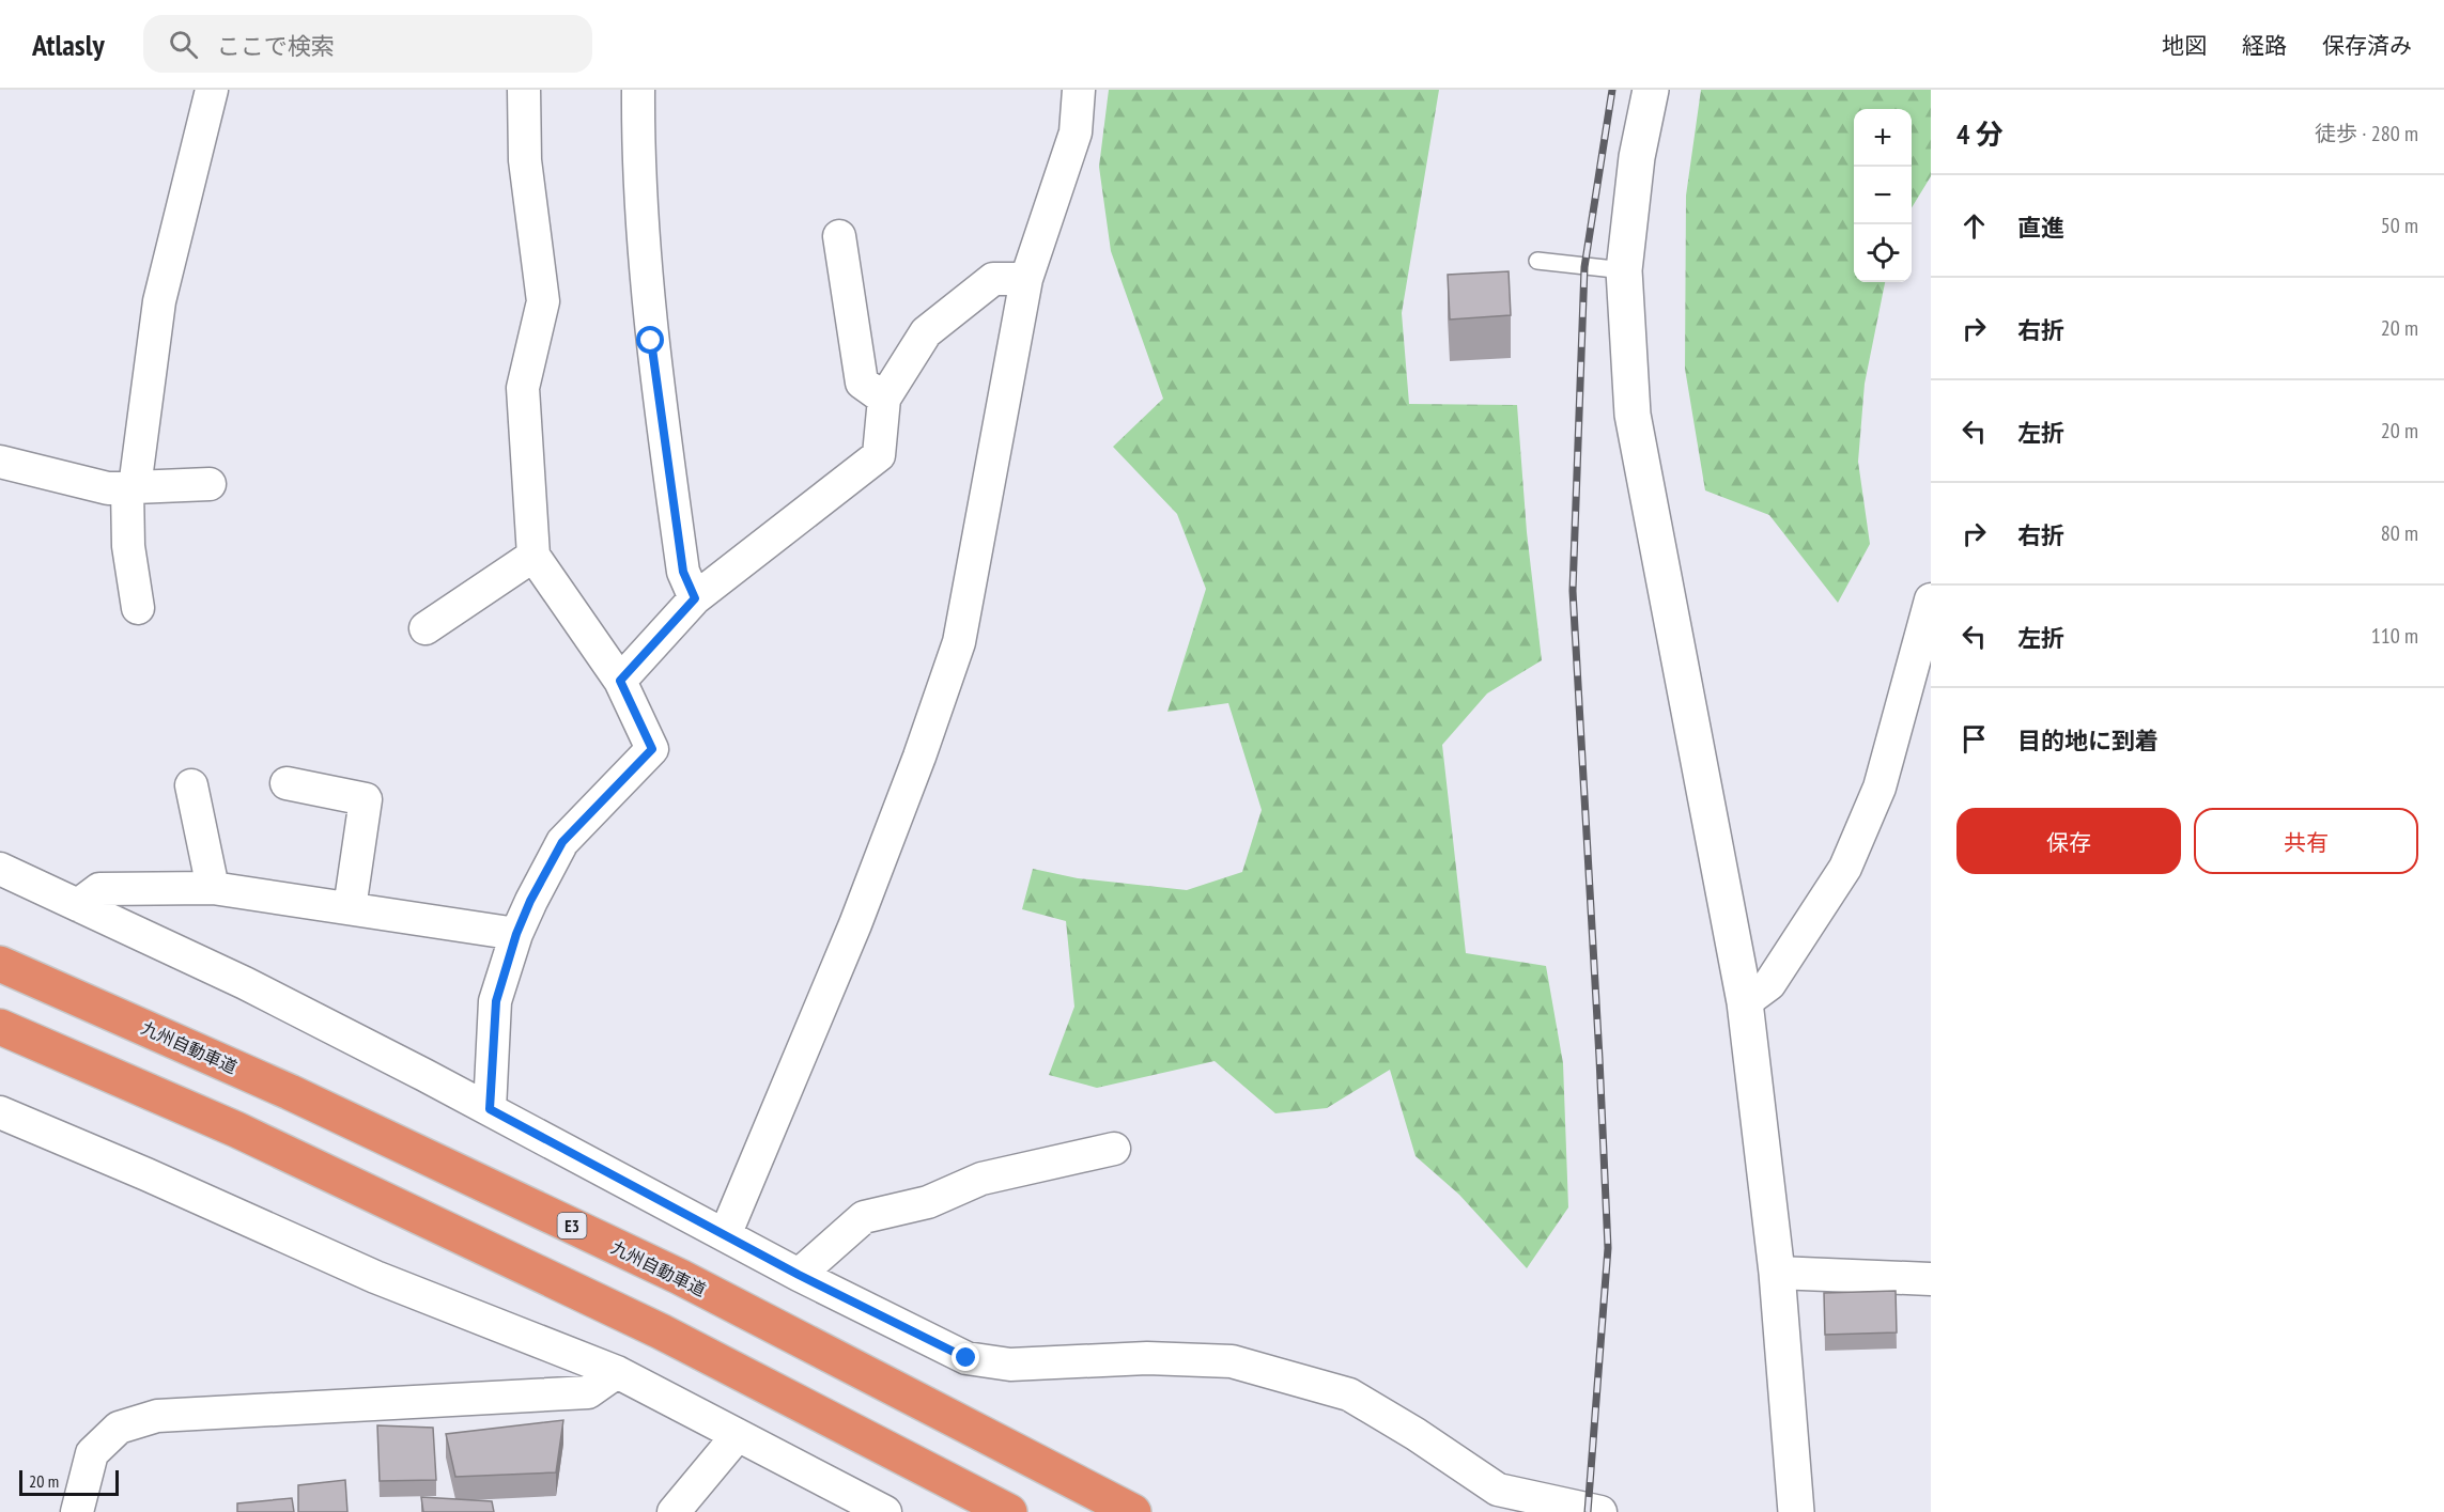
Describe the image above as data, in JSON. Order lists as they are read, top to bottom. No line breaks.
{"streets":{"highway":["九州自動車道","E3"]},"scale_bar":"20 m","page":{"header":"Atlasly","search":"ここで検索","nav":["地図","経路","保存済み"],"heading":["4 分","徒歩 · 280 m"],"map_buttons":["+","−"],"list":[["直進","50 m"],["右折","20 m"],["左折","20 m"],["右折","80 m"],["左折","110 m"],"目的地に到着"],"buttons":["保存","共有"],"scale":"20 m"}}
